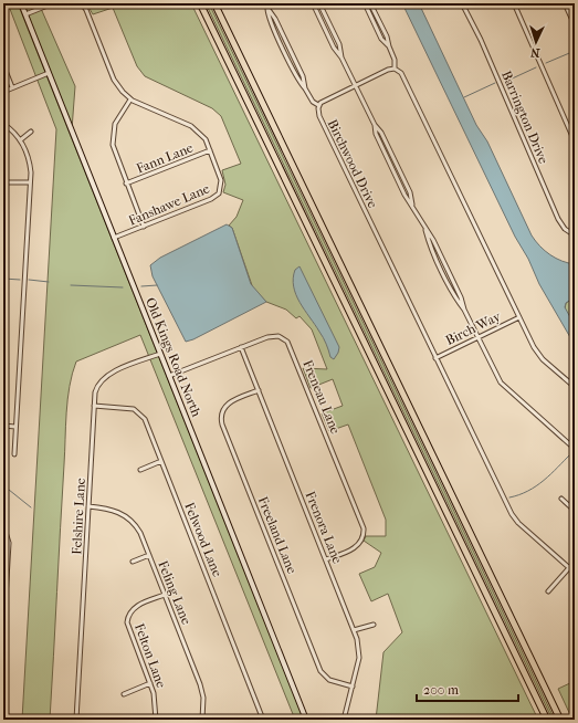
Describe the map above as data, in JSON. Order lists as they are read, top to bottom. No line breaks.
{"streets":{"street":["Barrington Drive","Fann Lane","Birchwood Drive","Fanshawe Lane","Birch Way","Old Kings Road North","Freneau Lane","Felshire Lane","Frenora Lane","Freeland Lane","Felwood Lane","Feling Lane","Felton Lane"]},"crossings":[["Fann Lane","Fanshawe Lane"],["Birchwood Drive","Birch Way"],["Fanshawe Lane","Old Kings Road North"],["Old Kings Road North","Freneau Lane"],["Old Kings Road North","Felshire Lane"],["Freneau Lane","Frenora Lane"],["Felshire Lane","Felwood Lane"],["Felshire Lane","Feling Lane"],["Frenora Lane","Freeland Lane"],["Feling Lane","Felton Lane"]],"scale_bar":"200 m","north":"bottom"}
